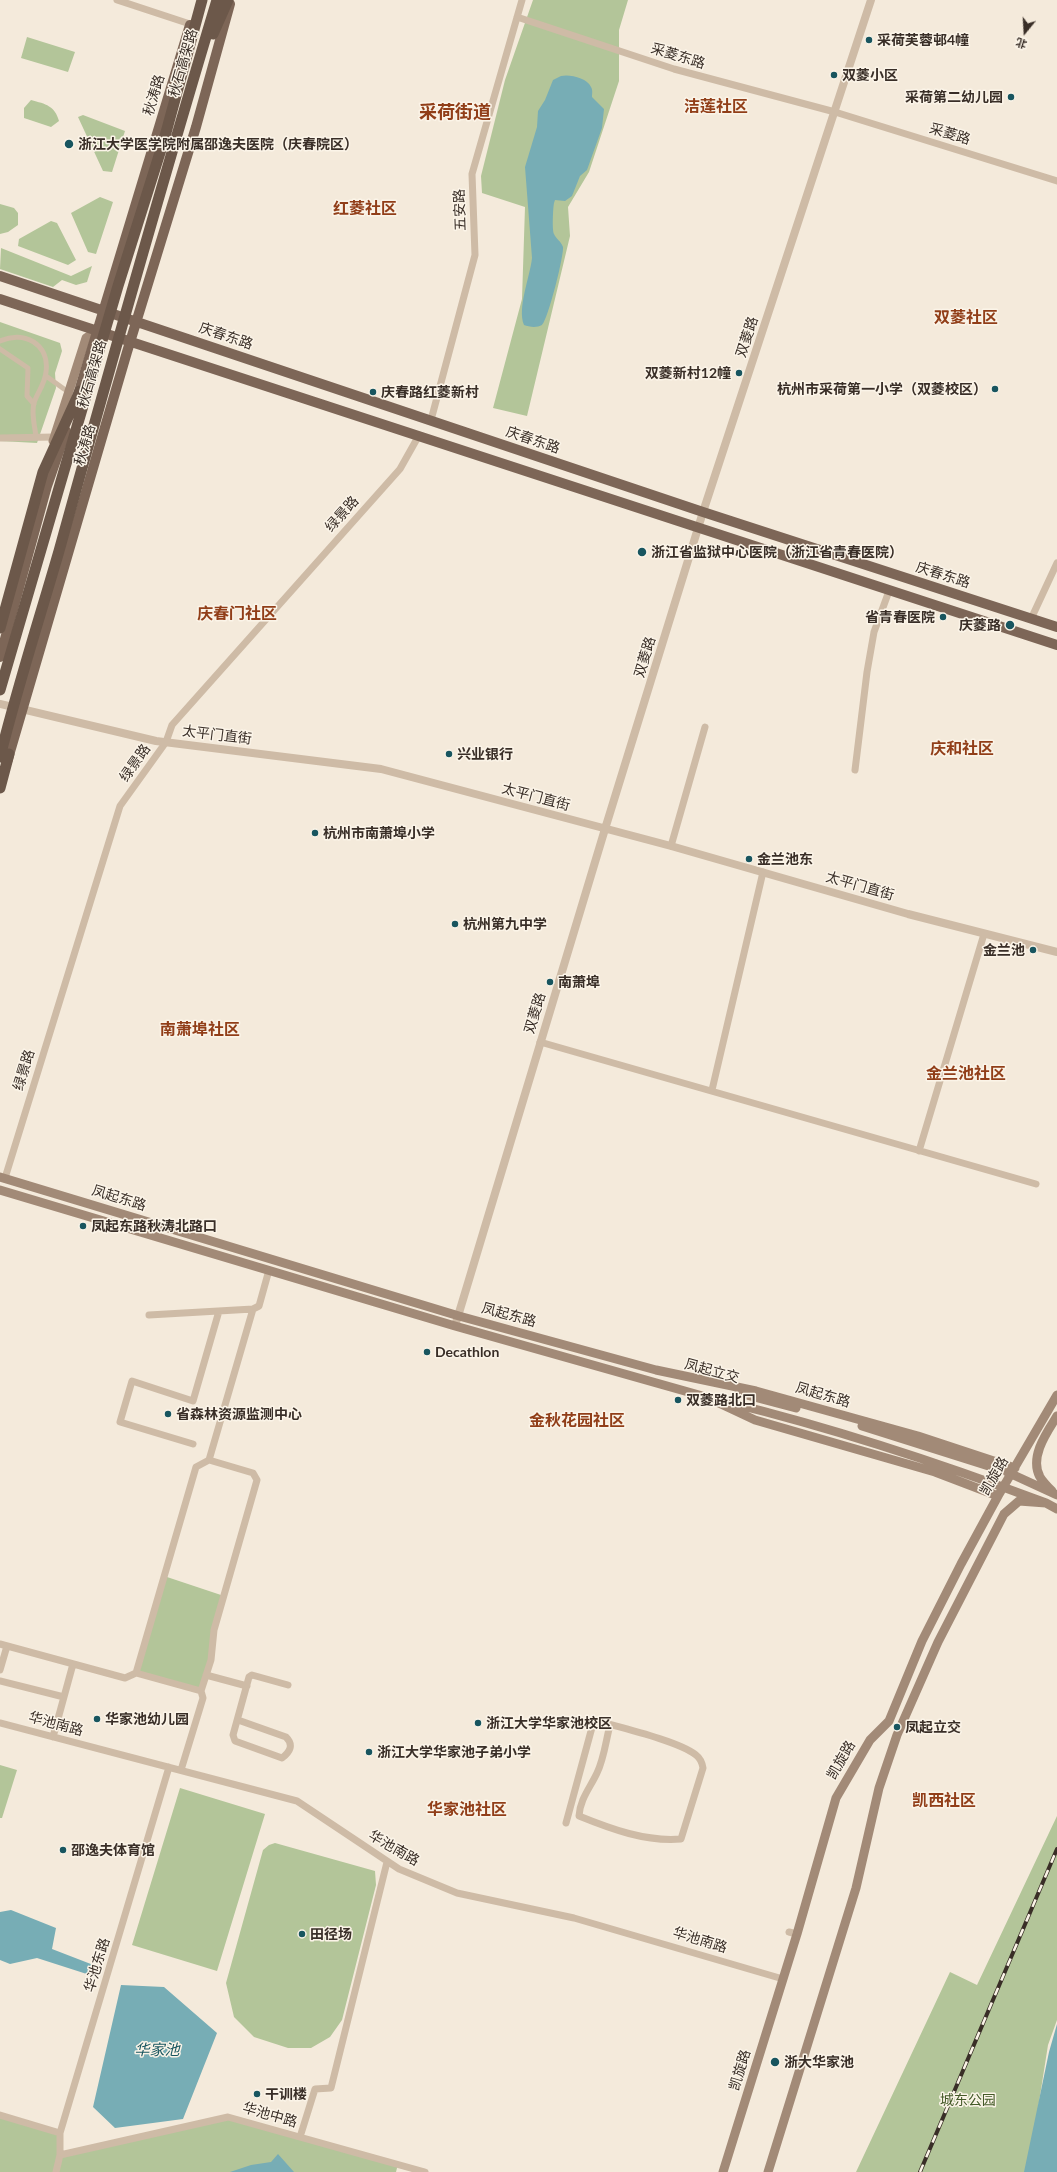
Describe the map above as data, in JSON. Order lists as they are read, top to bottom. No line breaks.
{"streets":{"highway":["秋石高架路"],"main road":["秋涛路","庆春东路","凤起东路","凤起立交","凯旋路"],"street":["采菱东路","采菱路","五安路","双菱路","绿景路","太平门直街","华池南路","华池东路","华池中路"]},"crossings":[["采菱东路","采菱路"],["采菱东路","五安路"],["采菱东路","双菱路"],["秋石高架路","秋涛路"],["秋涛路","庆春东路"],["秋涛路","太平门直街"],["采菱路","双菱路"],["五安路","庆春东路"],["庆春东路","双菱路"],["双菱路","太平门直街"],["双菱路","凤起东路"],["绿景路","太平门直街"],["绿景路","凤起东路"],["凤起东路","凤起立交"],["凤起东路","凯旋路"],["凯旋路","华池南路"],["华池南路","华池东路"],["华池东路","华池中路"]],"districts":["洁莲社区","采荷街道","红菱社区","双菱社区","庆春门社区","庆和社区","南萧埠社区","金兰池社区","金秋花园社区","凯西社区","华家池社区"],"water":["华家池"],"parks":["城东公园"],"places":["采荷芙蓉邨4幢","双菱小区","采荷第二幼儿园","浙江大学医学院附属邵逸夫医院（庆春院区）","双菱新村12幢","杭州市采荷第一小学（双菱校区）","庆春路红菱新村","浙江省监狱中心医院（浙江省青春医院）","省青春医院","庆菱路","兴业银行","杭州市南萧埠小学","金兰池东","杭州第九中学","金兰池","南萧埠","凤起东路秋涛北路口","Decathlon","双菱路北口","省森林资源监测中心","华家池幼儿园","浙江大学华家池校区","凤起立交","浙江大学华家池子弟小学","邵逸夫体育馆","田径场","浙大华家池","干训楼"],"north":"bottom"}
